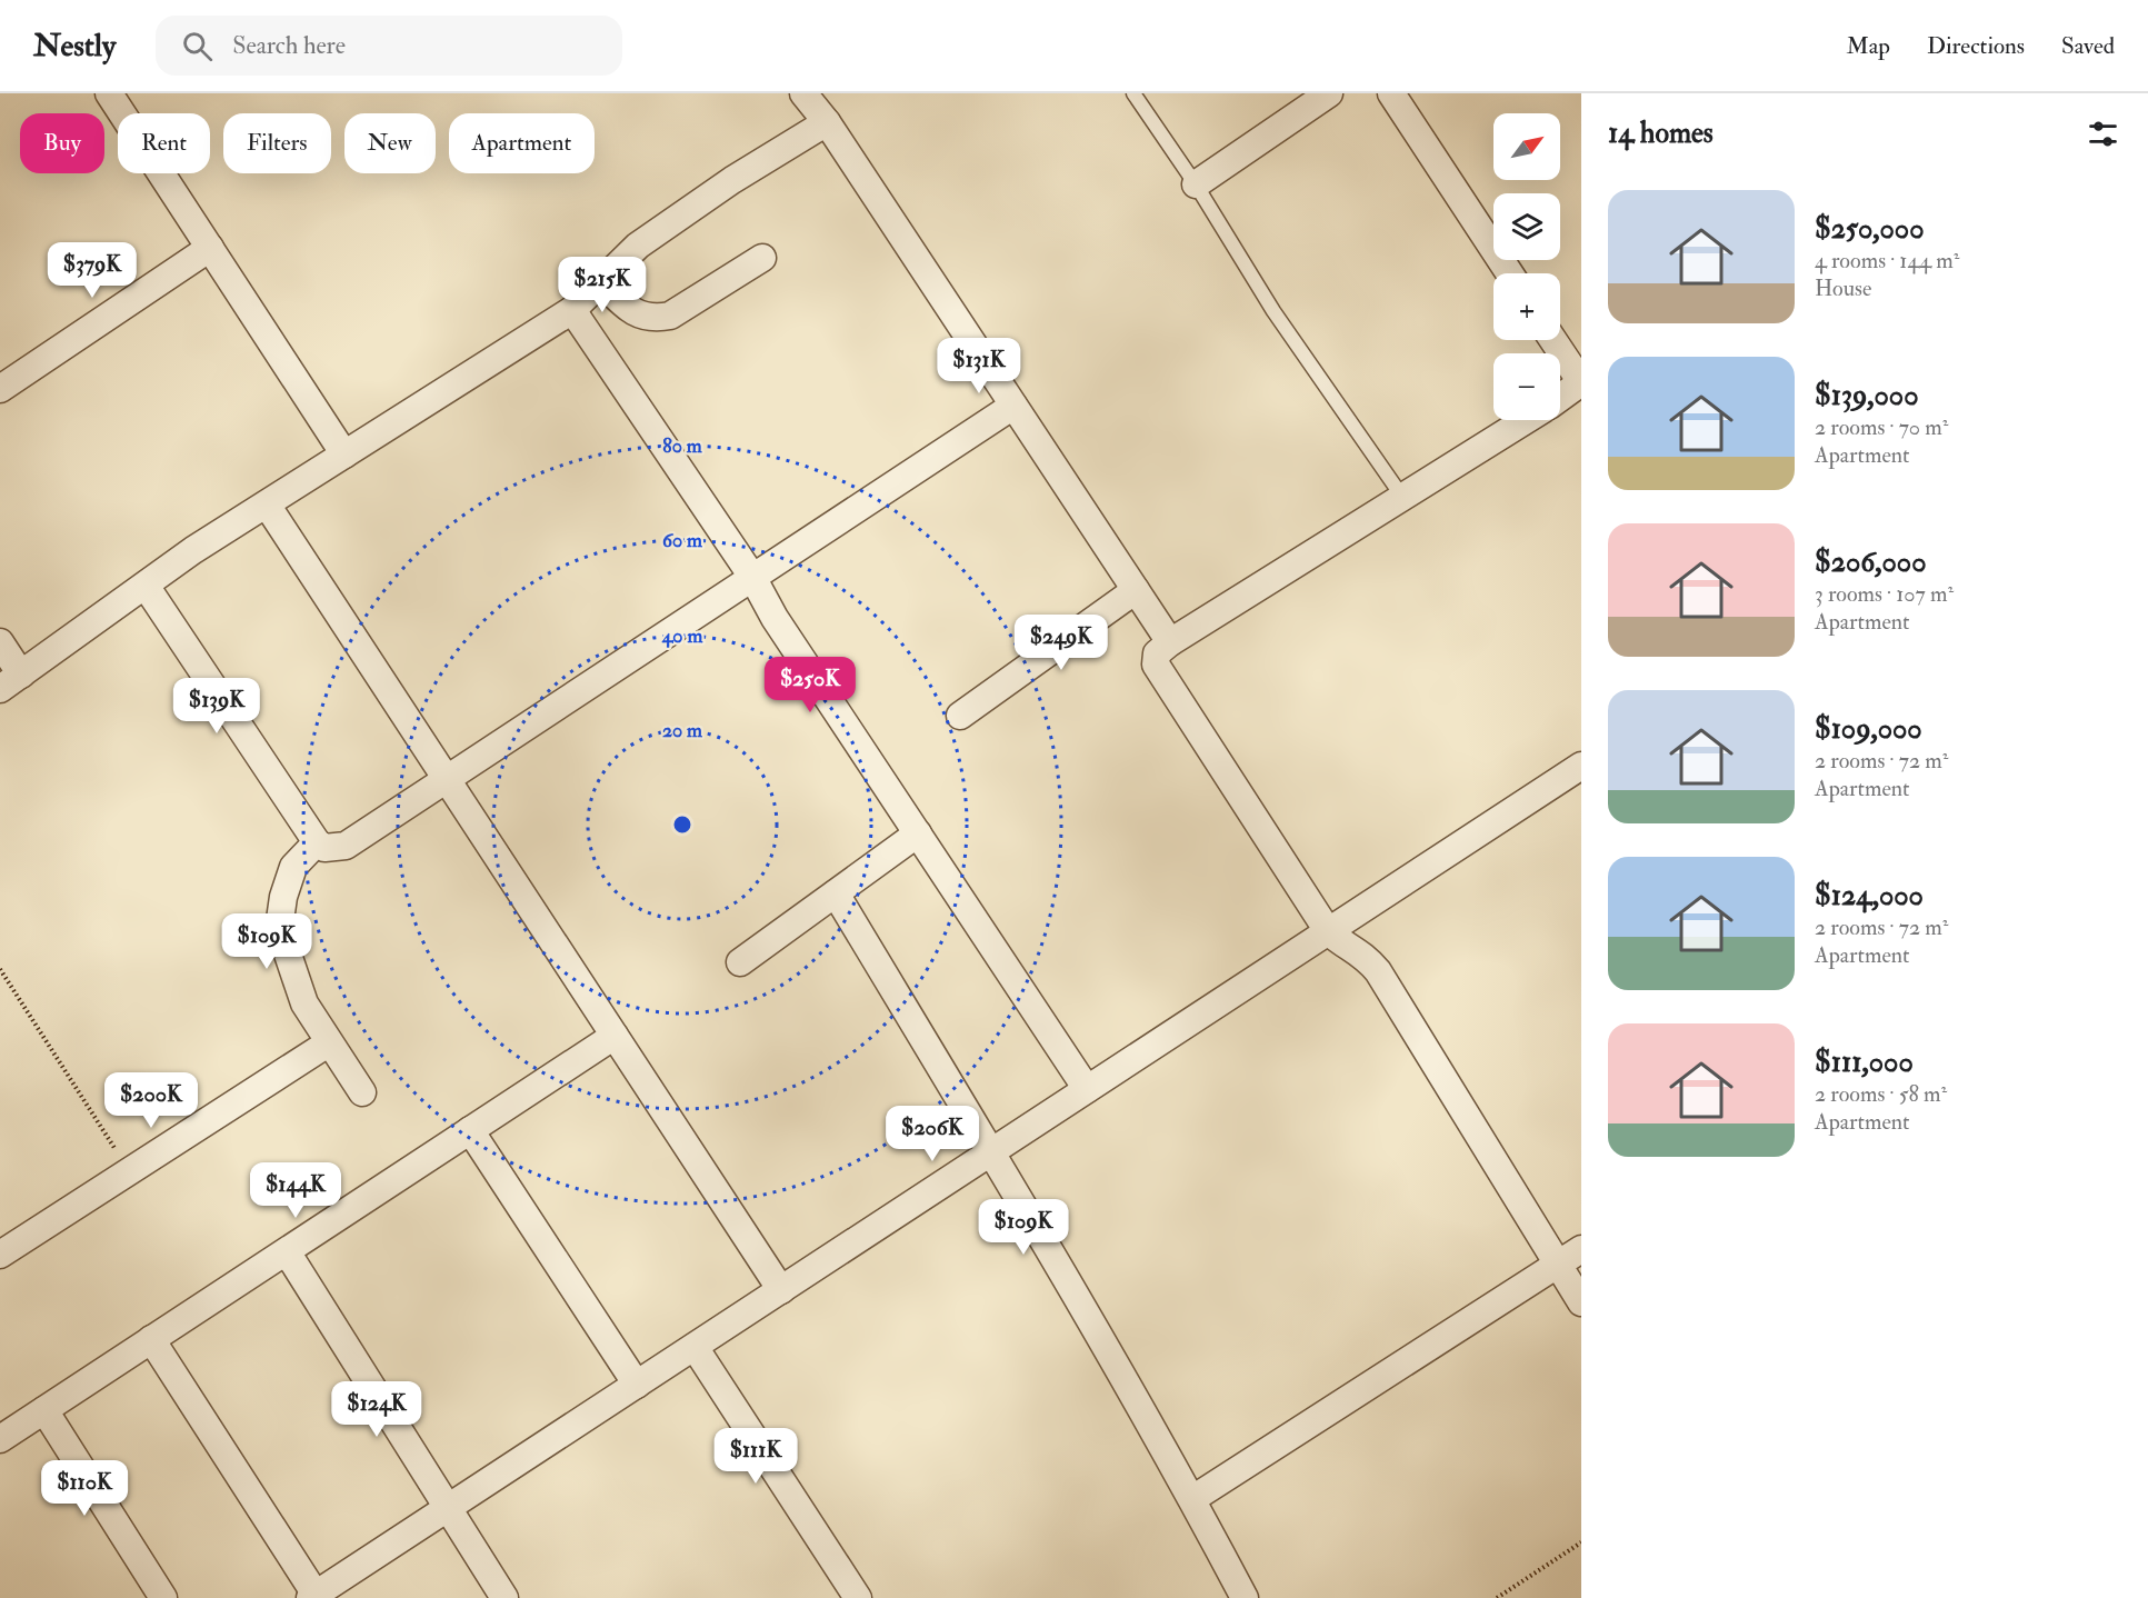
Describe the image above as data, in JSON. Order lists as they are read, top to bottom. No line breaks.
{"north":"top right","page":{"header":"Nestly","search":"Search here","nav":["Map","Directions","Saved"],"heading":"14 homes","map_buttons":["+","−"],"chip":["Buy","Rent","Filters","New","Apartment"],"list":[{"name":"$250,000","note":"4 rooms · 144 m² · House"},{"name":"$139,000","note":"2 rooms · 70 m² · Apartment"},{"name":"$206,000","note":"3 rooms · 107 m² · Apartment"},{"name":"$109,000","note":"2 rooms · 72 m² · Apartment"},{"name":"$124,000","note":"2 rooms · 72 m² · Apartment"},{"name":"$111,000","note":"2 rooms · 58 m² · Apartment"}],"price":["$379K","$215K","$131K","$249K","$250K","$139K","$109K","$200K","$206K","$144K","$109K","$124K","$111K","$110K"]},"rings":["80 m","60 m","40 m","20 m"]}
